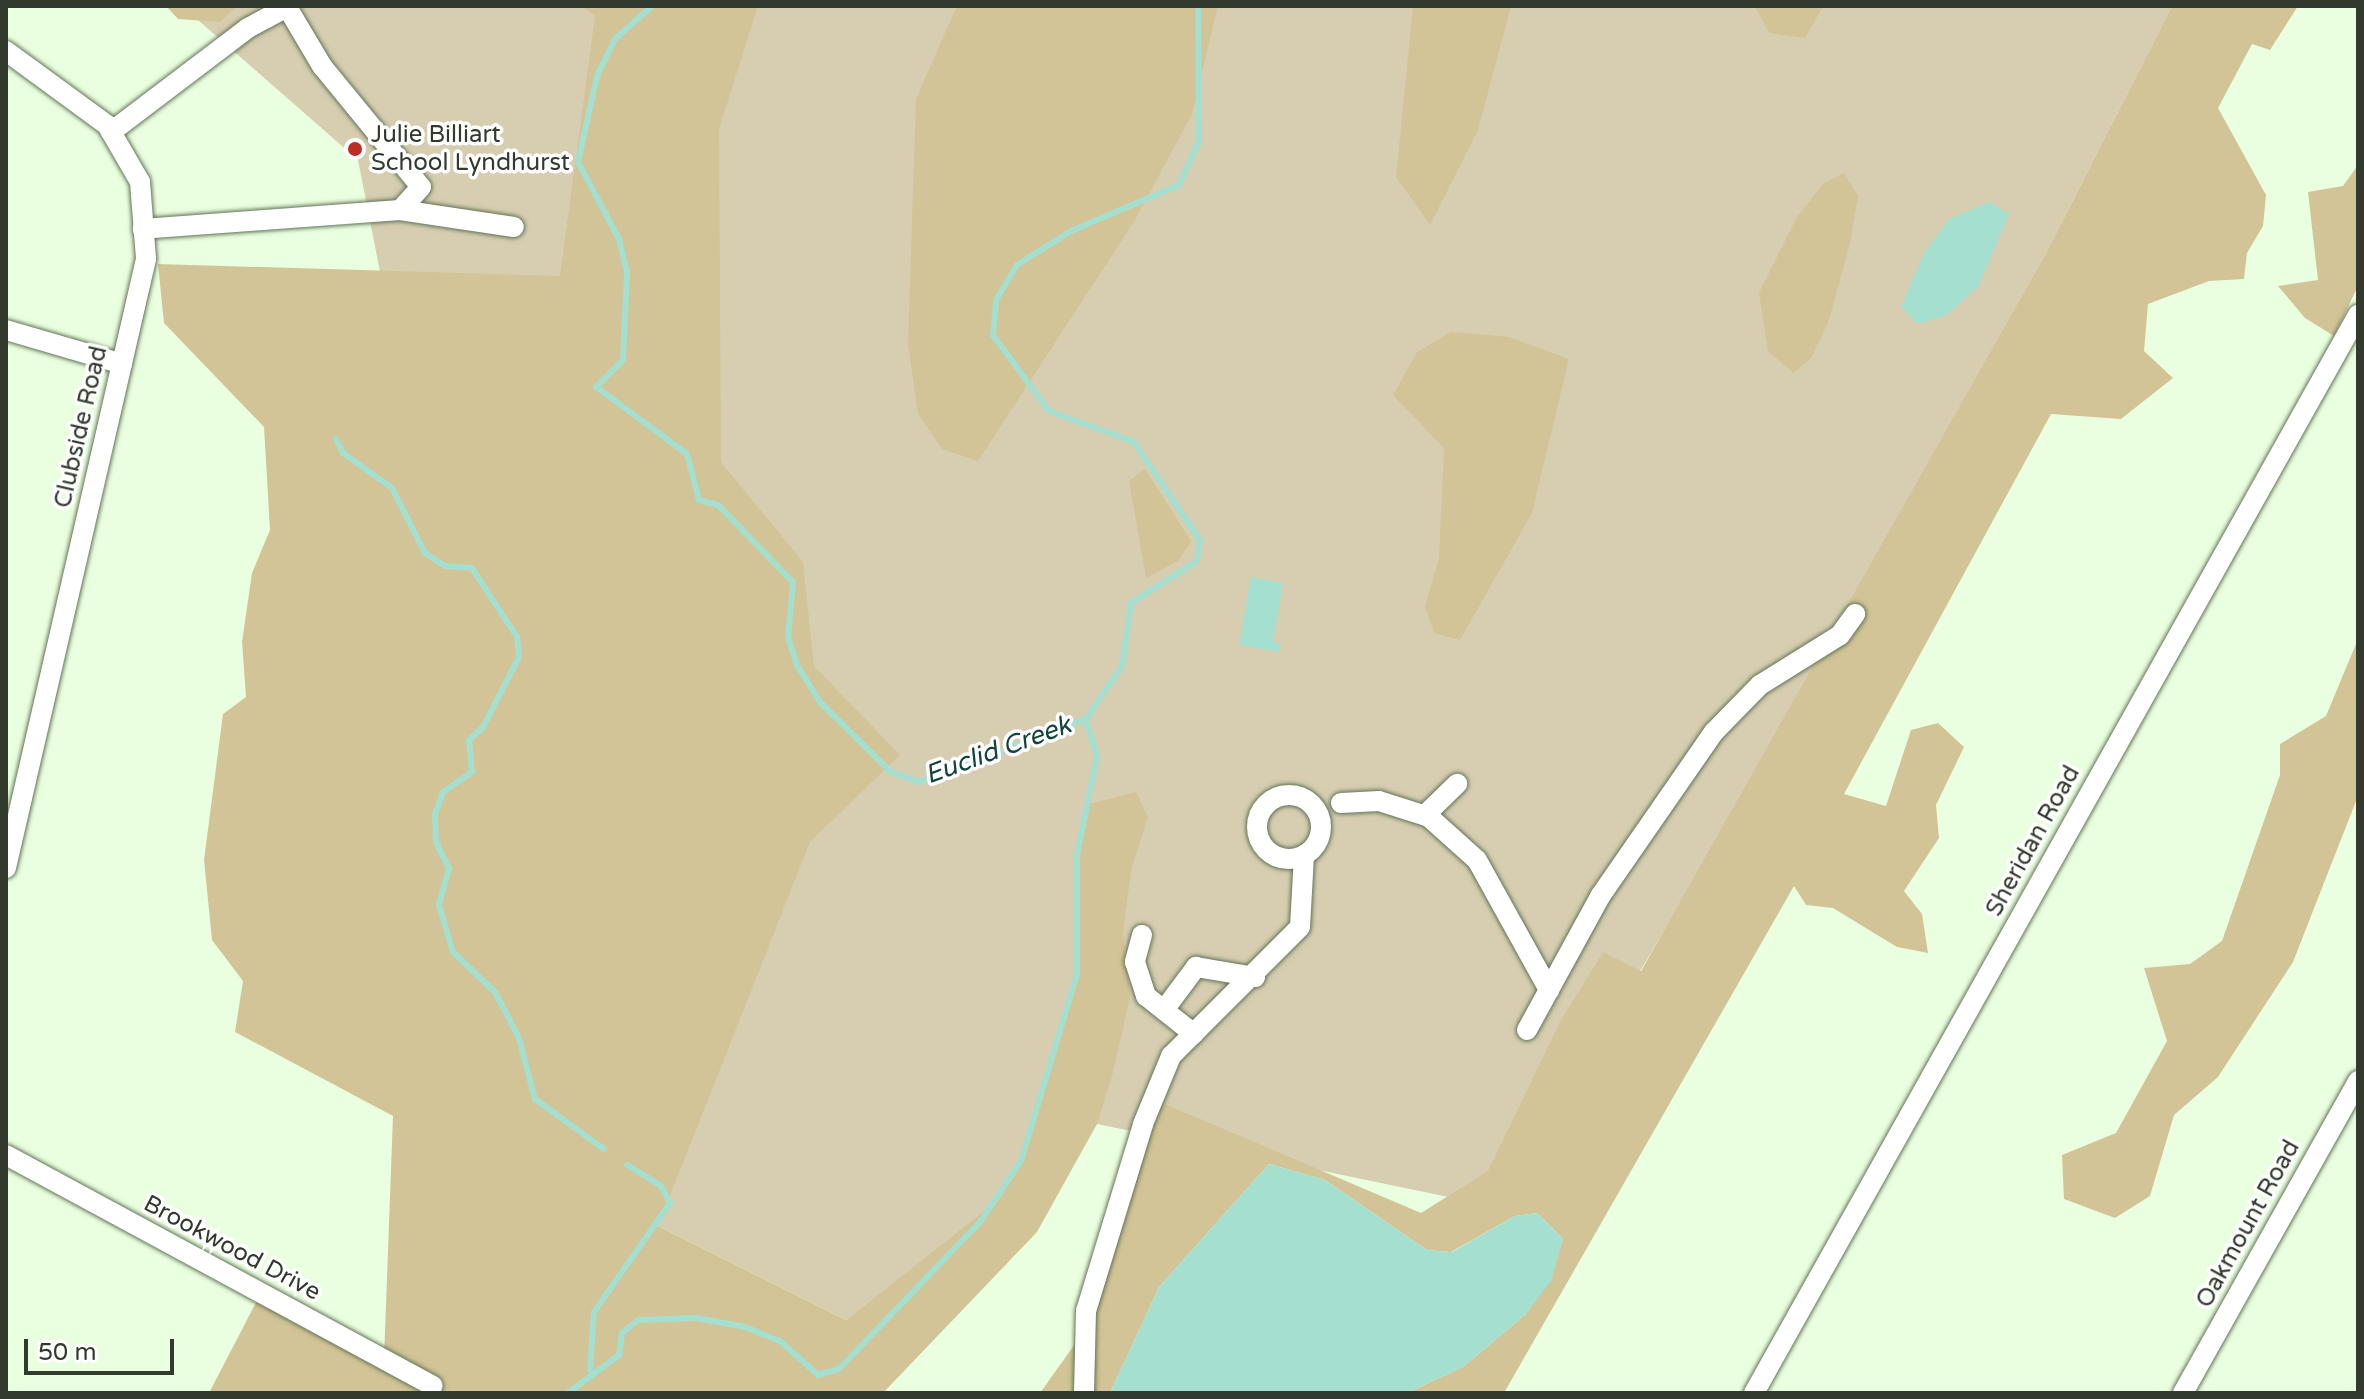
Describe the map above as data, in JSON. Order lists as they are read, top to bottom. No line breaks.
{"streets":{"street":["Clubside Road","Sheridan Road","Oakmount Road","Brookwood Drive"]},"water":["Euclid Creek"],"places":["Julie Billiart School Lyndhurst"],"scale_bar":"50 m"}
